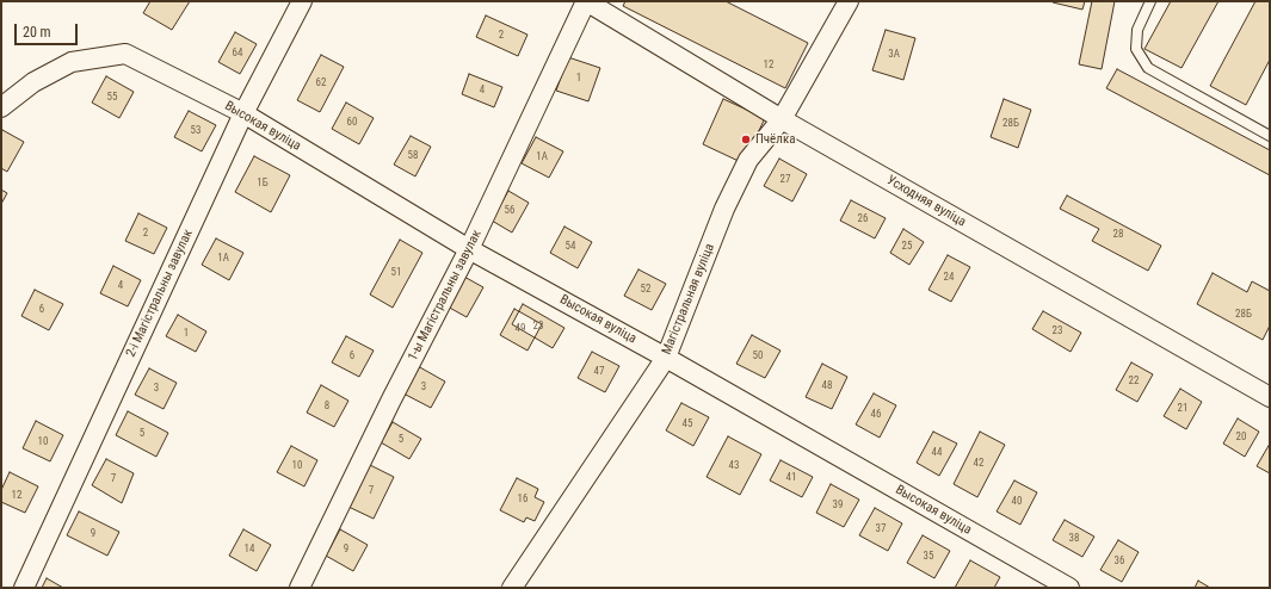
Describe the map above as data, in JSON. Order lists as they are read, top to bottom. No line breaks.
{"streets":{"street":["Высокая вуліца","Усходняя вуліца","2-і Магістральны завулак","1-ы Магістральны завулак","Магістральная вуліца"]},"crossings":[["Высокая вуліца","2-і Магістральны завулак"],["Высокая вуліца","1-ы Магістральны завулак"],["Высокая вуліца","Магістральная вуліца"],["Усходняя вуліца","1-ы Магістральны завулак"],["Усходняя вуліца","Магістральная вуліца"]],"places":["Пчёлка"],"house_numbers":["2","64","3А","12","1","62","4","55","60","28Б","53","58","1А","27","1Б","56","26","2","28","54","25","1А","51","24","4","52","6","28Б","23","49","23","1","6","50","47","22","48","3","3","8","21","46","45","5","20","5","10","44","42","10","43","41","7","7","12","16","40","39","37","9","38","14","9","35","36"],"scale_bar":"20 m"}
